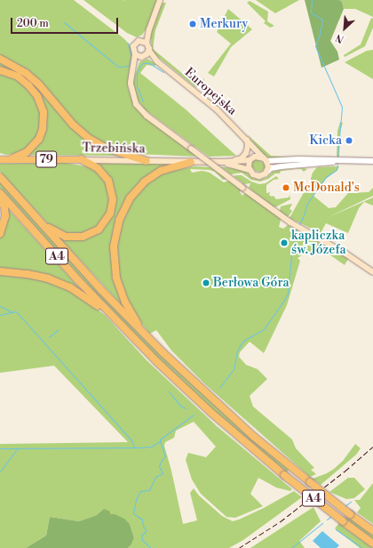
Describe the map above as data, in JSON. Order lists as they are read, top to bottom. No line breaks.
{"streets":{"highway":["A4"],"main road":["Europejska","Trzebińska","79"]},"crossings":[["Europejska","Trzebińska"],["Europejska","79"],["Trzebińska","79"]],"places":["Merkury","Kicka","McDonald's","kapliczka św. Józefa","Berłowa Góra"],"scale_bar":"200 m","north":"bottom left"}
